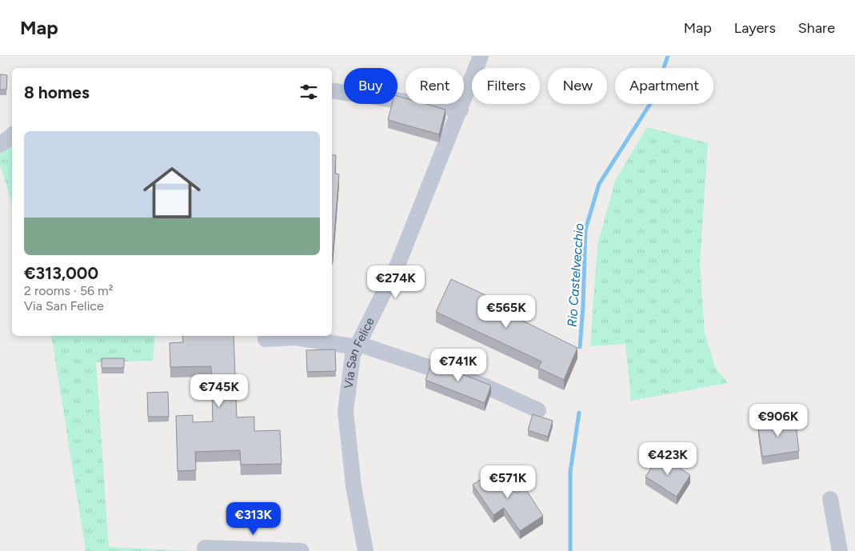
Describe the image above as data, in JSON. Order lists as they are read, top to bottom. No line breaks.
{"streets":{"street":["Via San Felice"]},"water":["Rio Castelvecchio"],"page":{"header":"Map","nav":["Map","Layers","Share"],"chip":["Buy","Rent","Filters","New","Apartment"],"heading":"8 homes","list":[{"name":"€313,000","note":"2 rooms · 56 m² · Via San Felice"}],"price":["€274K","€565K","€741K","€745K","€906K","€423K","€571K","€313K"]}}
